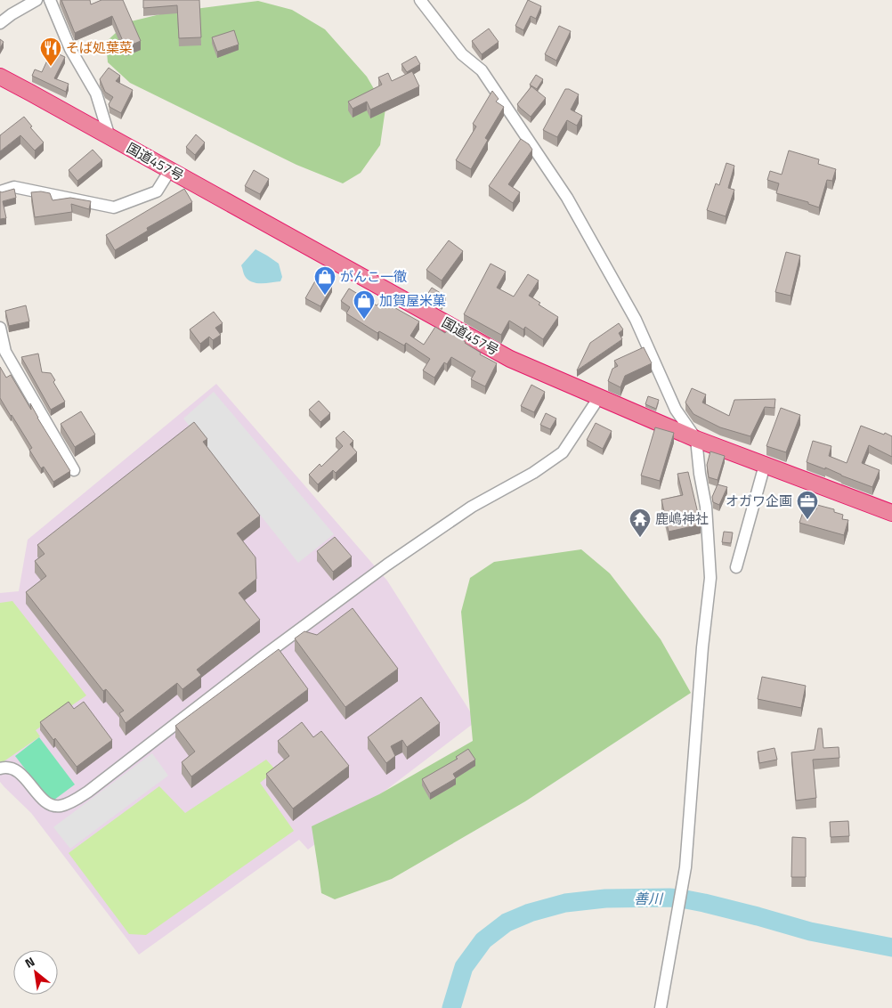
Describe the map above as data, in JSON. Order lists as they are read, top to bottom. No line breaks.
{"streets":{"highway":["国道457号"]},"water":["善川"],"places":{"restaurant":["そば処葉菜"],"shop":["がんこ一徹","加賀屋米菓"],"office":["オガワ企画"],"temple":["鹿嶋神社"]},"north":"top left"}
